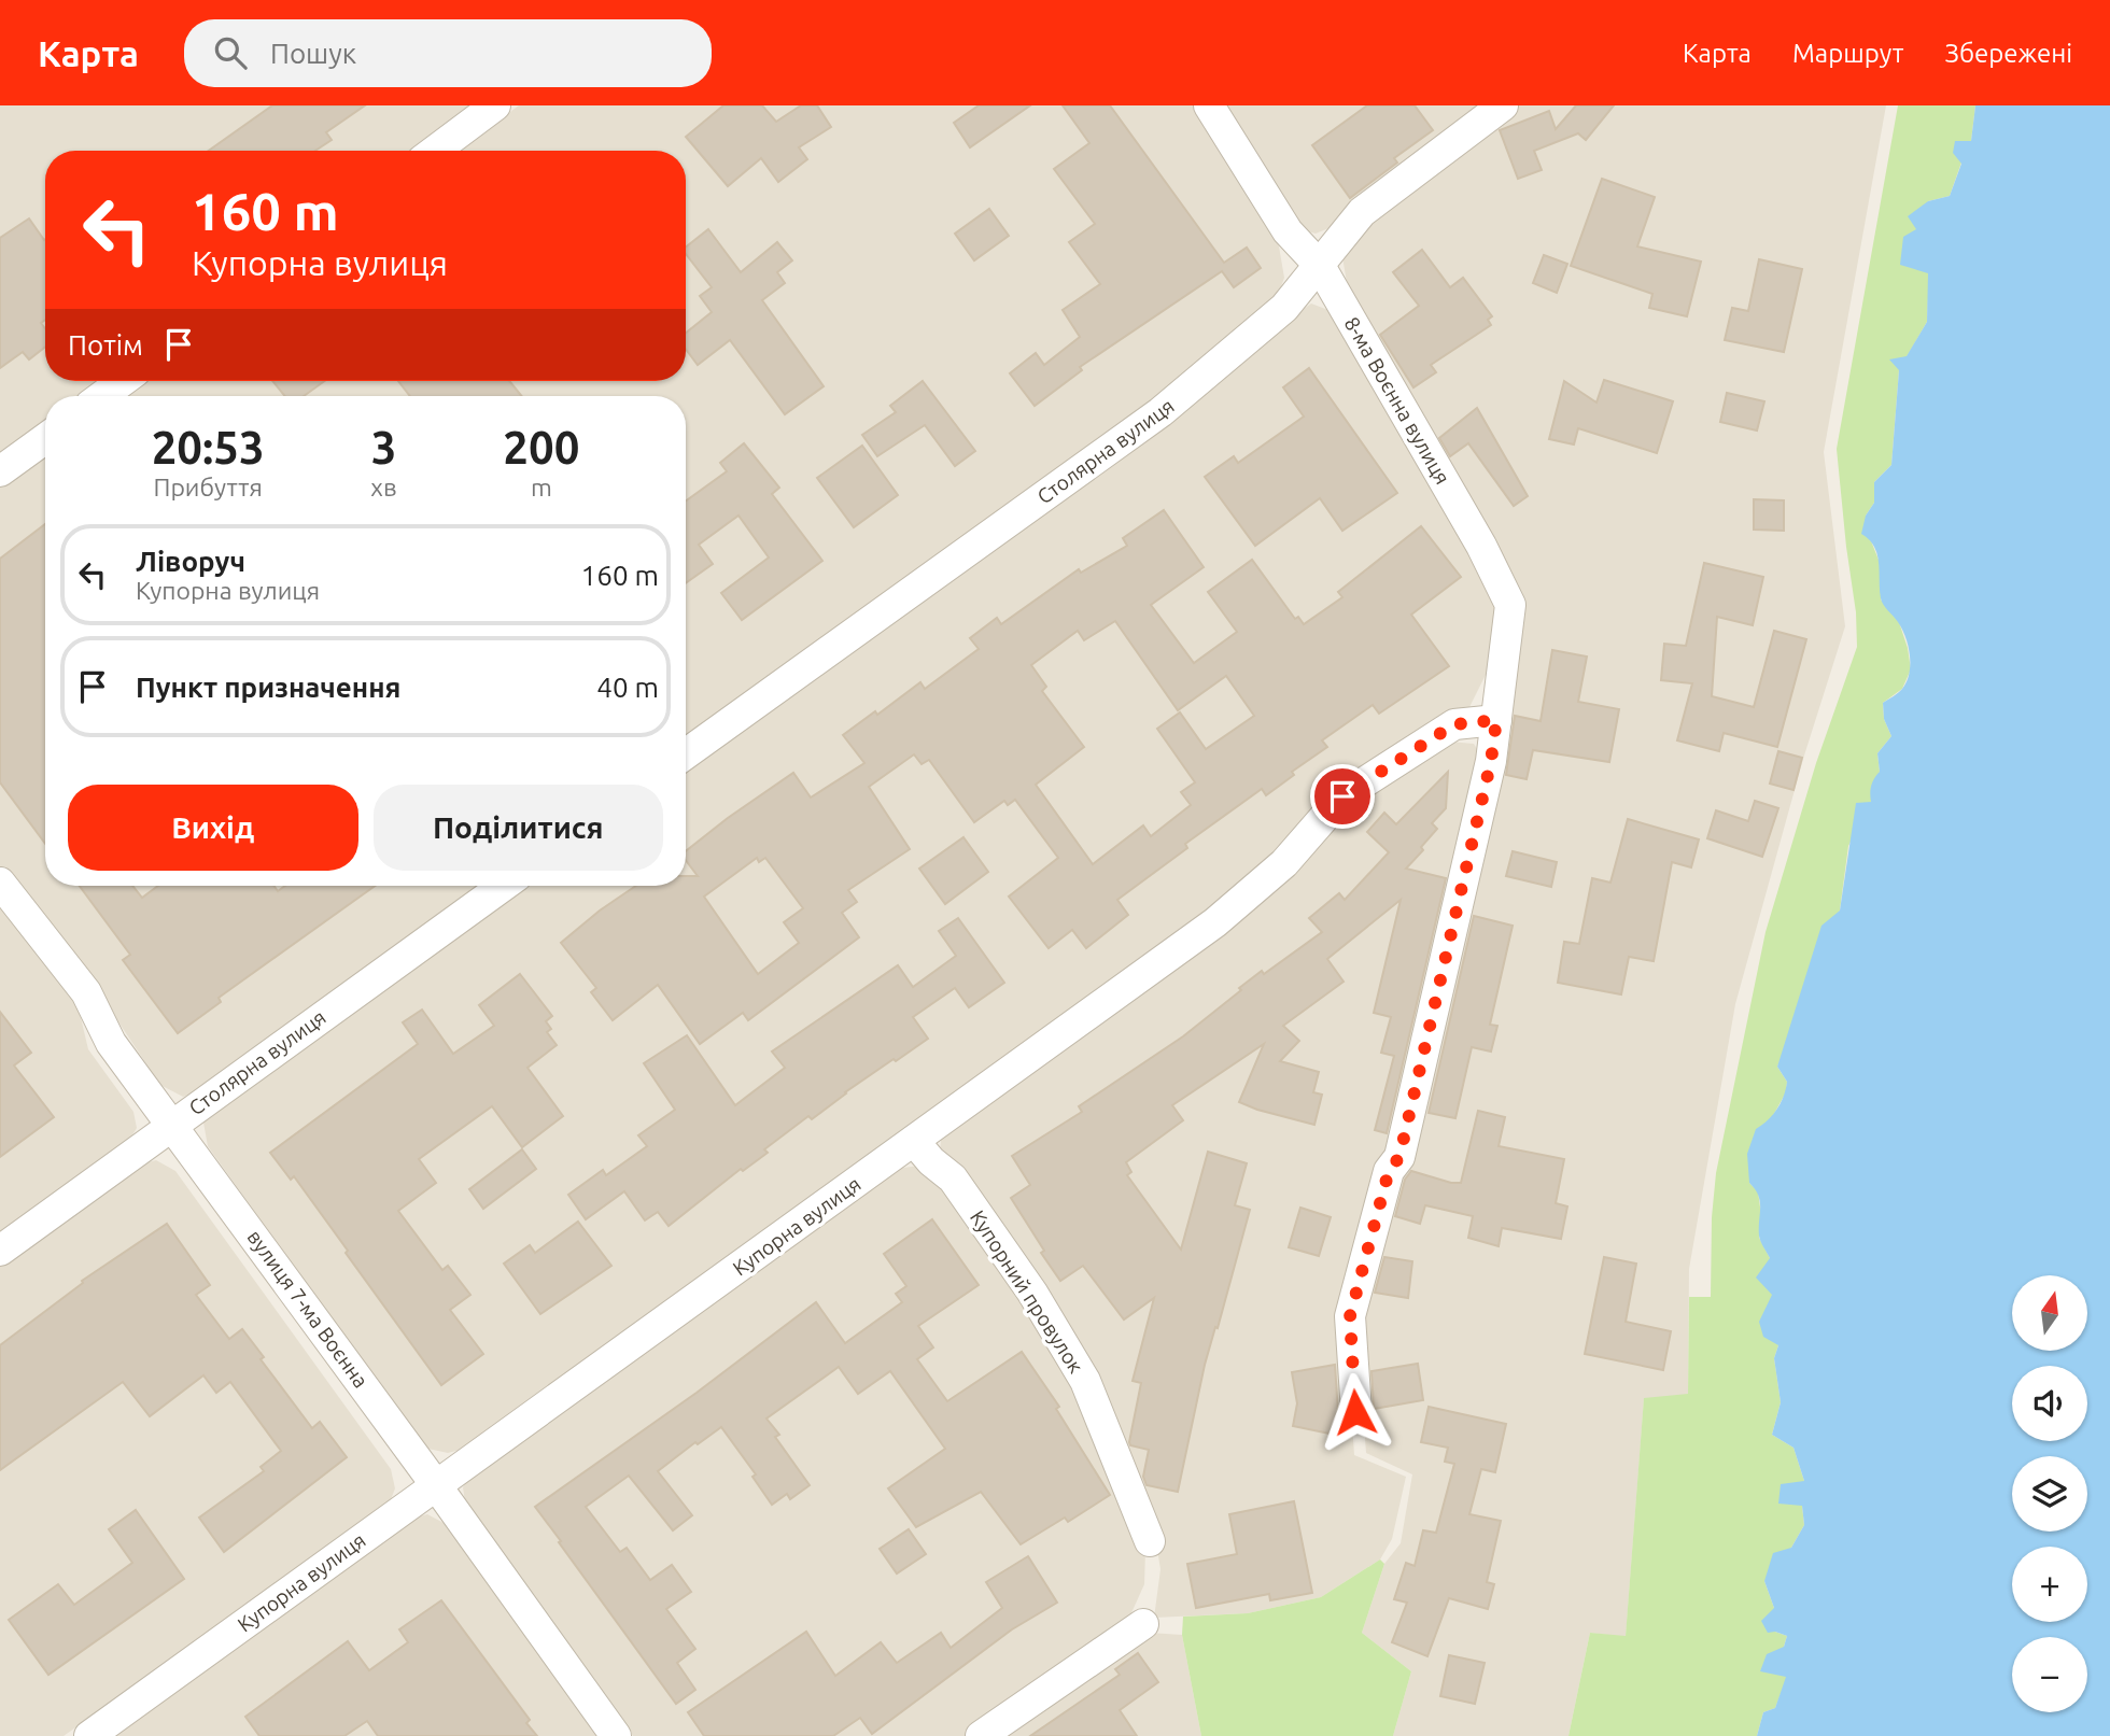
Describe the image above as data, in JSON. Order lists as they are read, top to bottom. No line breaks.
{"streets":{"street":["8-ма Воєнна вулиця","Столярна вулиця","Купорна вулиця","Купорний провулок","вулиця 7-ма Воєнна"]},"crossings":[["8-ма Воєнна вулиця","Столярна вулиця"],["8-ма Воєнна вулиця","Купорна вулиця"],["Столярна вулиця","вулиця 7-ма Воєнна"],["Купорна вулиця","Купорний провулок"],["Купорна вулиця","вулиця 7-ма Воєнна"]],"north":"top","page":{"header":"Карта","search":"Пошук","nav":["Карта","Маршрут","Збережені"],"turn":["160 m","Купорна вулиця"],"then":"Потім","eta":["20:53","Прибуття","3","хв","200","m"],"list":[{"name":"Ліворуч","note":"Купорна вулиця","value":"160 m"},{"name":"Пункт призначення","value":"40 m"}],"buttons":["Вихід","Поділитися"],"map_buttons":["+","−"]}}
